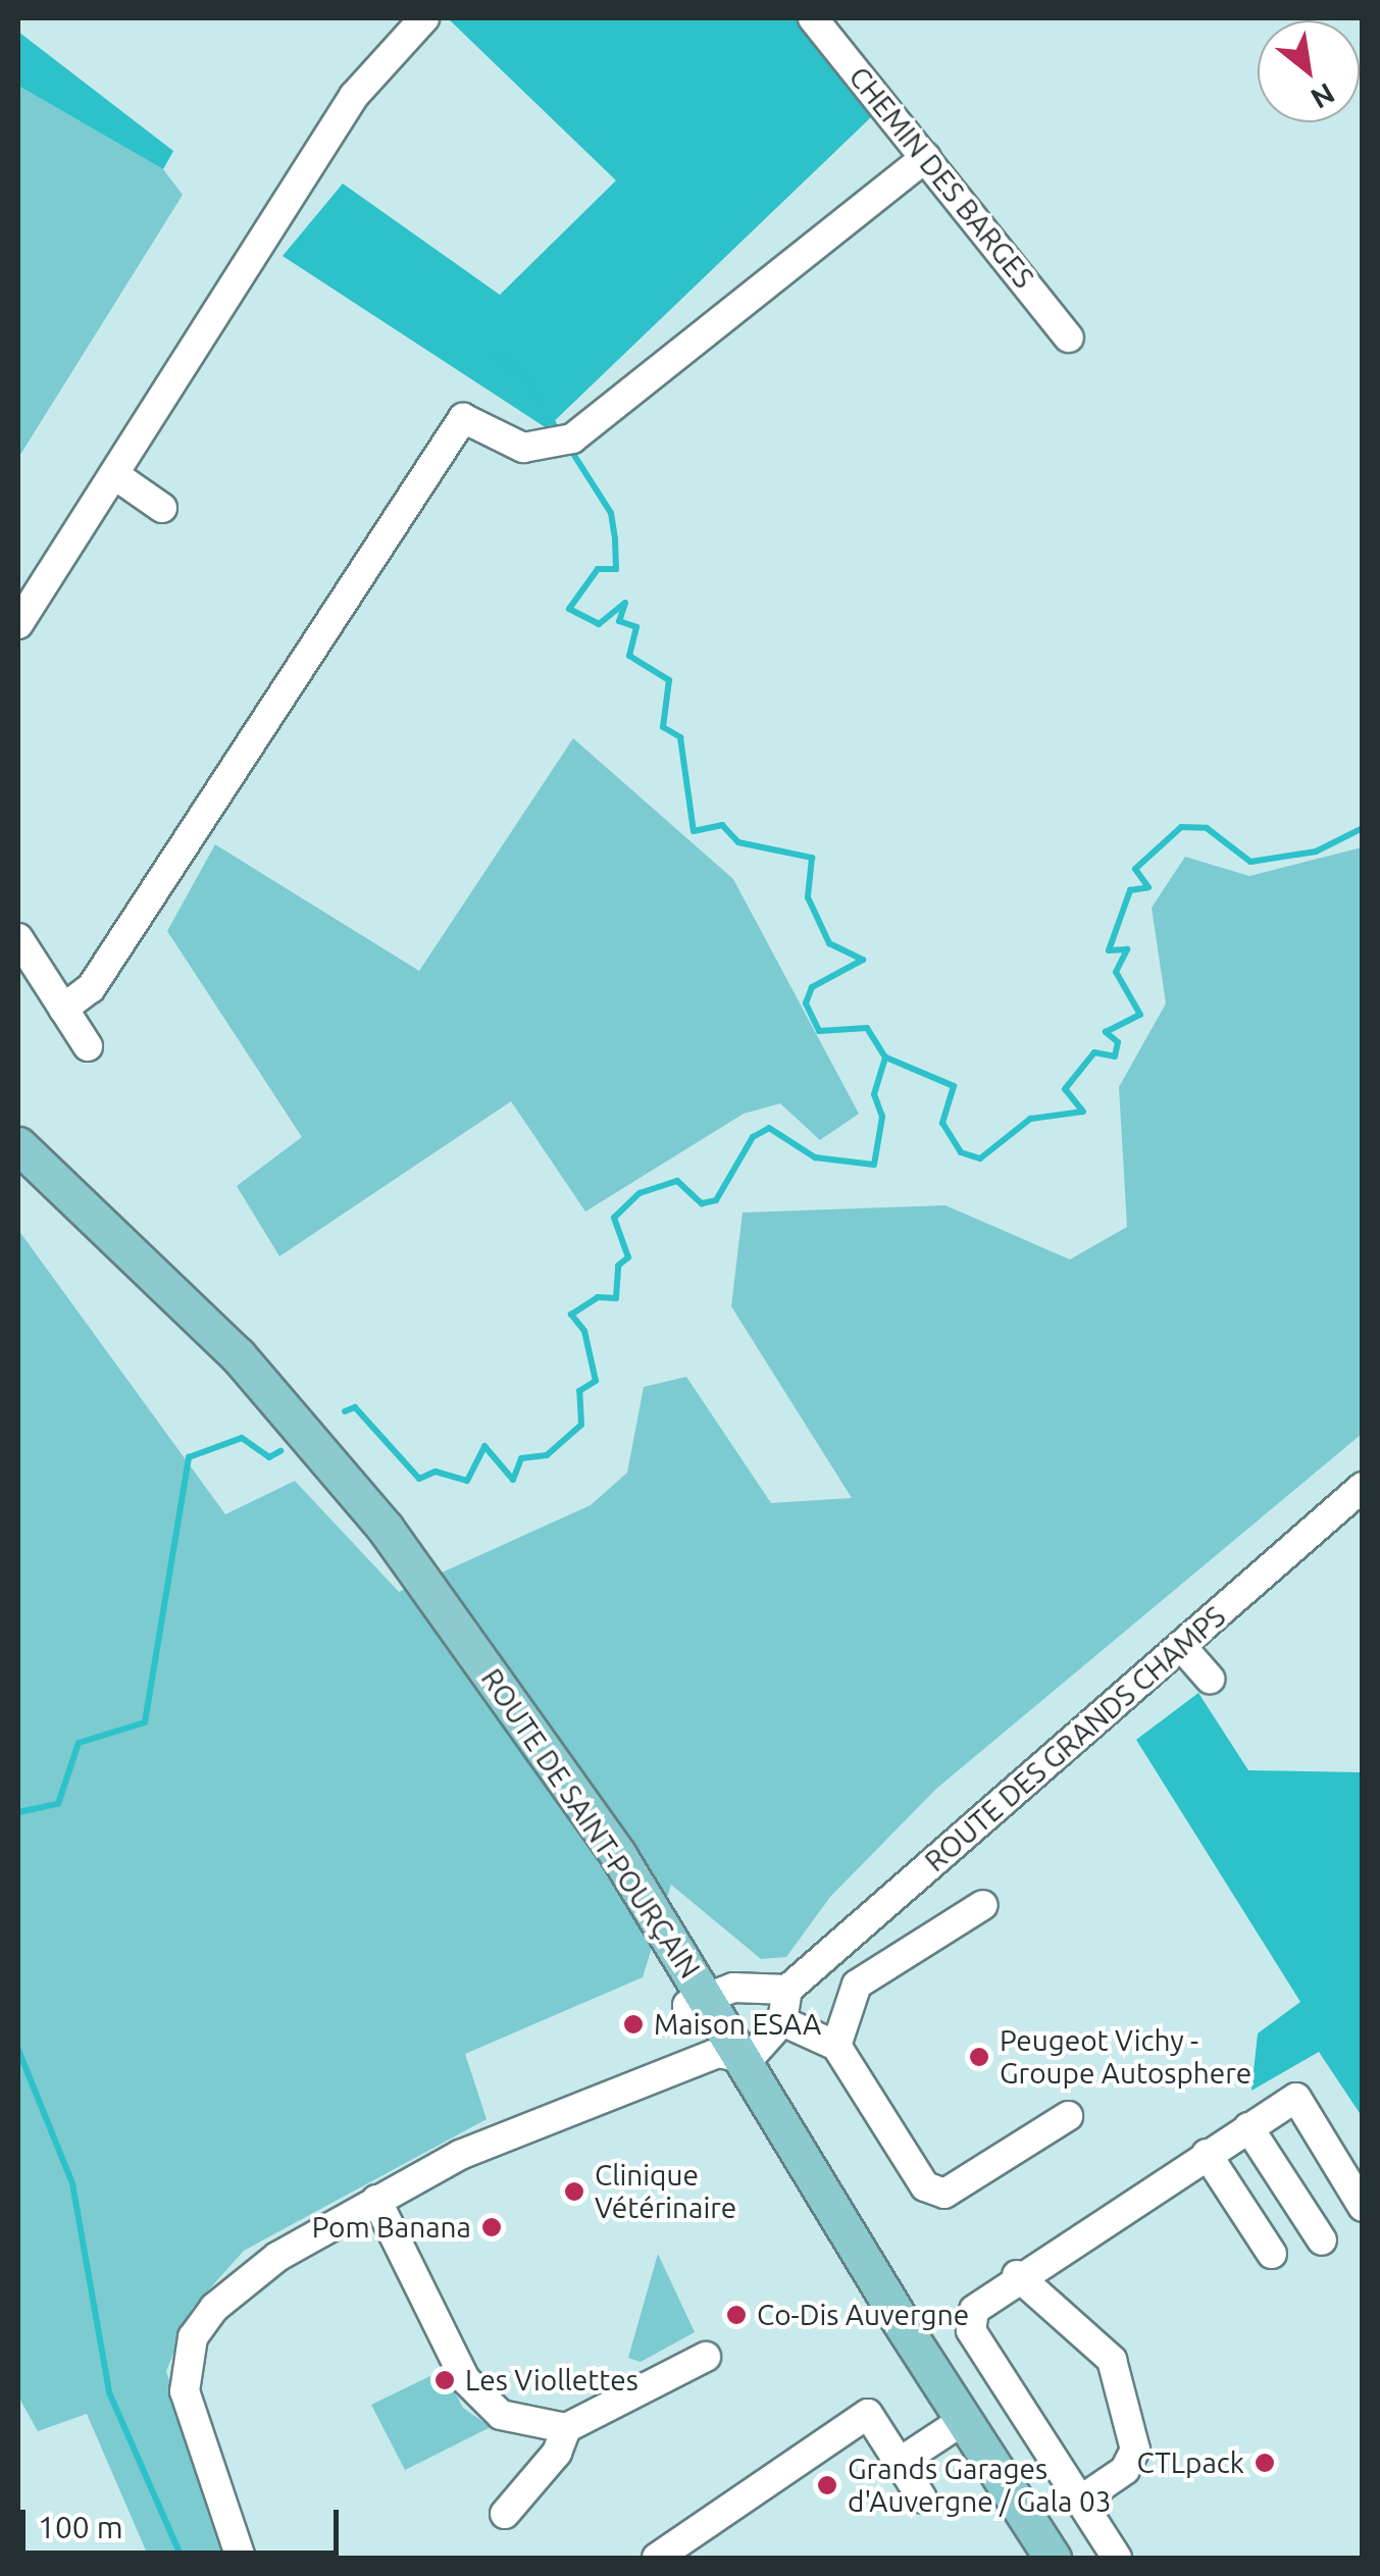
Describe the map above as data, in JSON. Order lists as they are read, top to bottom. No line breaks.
{"streets":{"main road":["ROUTE DE SAINT-POURÇAIN"],"street":["CHEMIN DES BARGES","ROUTE DES GRANDS CHAMPS"]},"places":["Maison ESAA","Peugeot Vichy - Groupe Autosphere","Clinique Vétérinaire","Pom Banana","Co-Dis Auvergne","Les Viollettes","CTLpack","Grands Garages d'Auvergne / Gala 03"],"scale_bar":"100 m","north":"bottom right"}
